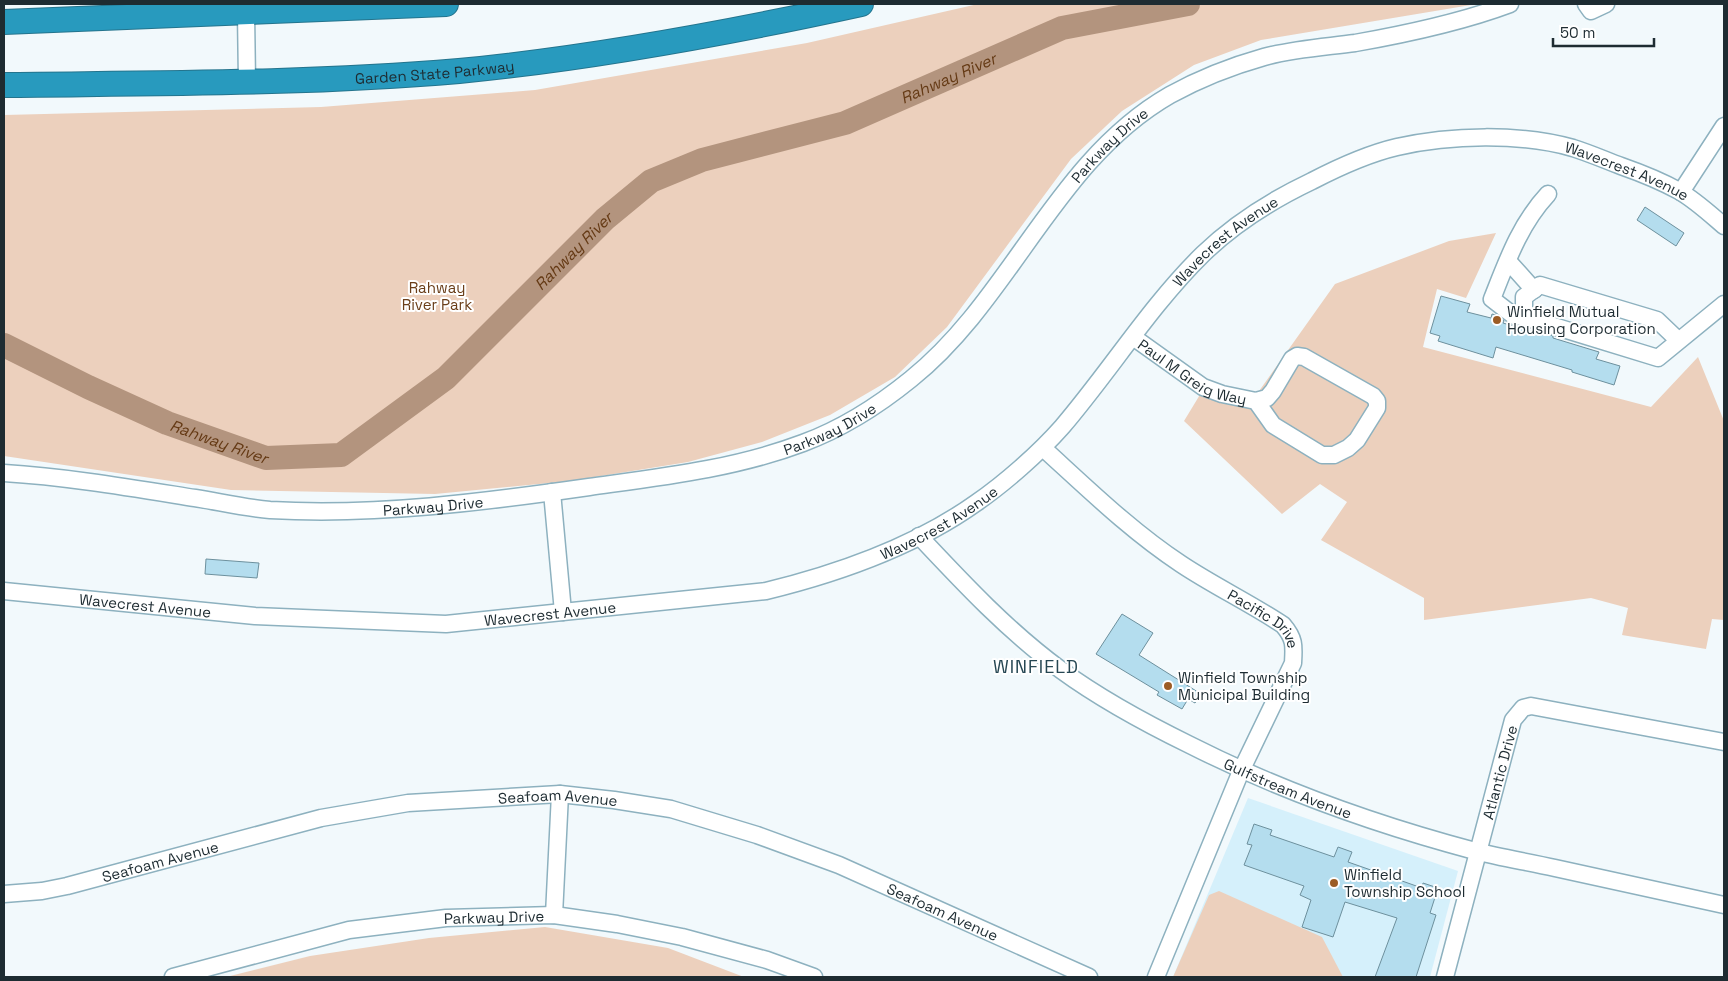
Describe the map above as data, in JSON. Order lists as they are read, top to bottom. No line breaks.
{"streets":{"highway":["Garden State Parkway"],"street":["Parkway Drive","Wavecrest Avenue","Paul M Greig Way","Pacific Drive","Atlantic Drive","Gulfstream Avenue","Seafoam Avenue"]},"crossings":[["Wavecrest Avenue","Paul M Greig Way"],["Wavecrest Avenue","Pacific Drive"],["Wavecrest Avenue","Gulfstream Avenue"],["Pacific Drive","Gulfstream Avenue"],["Atlantic Drive","Gulfstream Avenue"]],"districts":["WINFIELD"],"water":["Rahway River"],"parks":["Rahway River Park"],"places":["Winfield Mutual Housing Corporation","Winfield Township Municipal Building","Winfield Township School"],"scale_bar":"50 m"}
